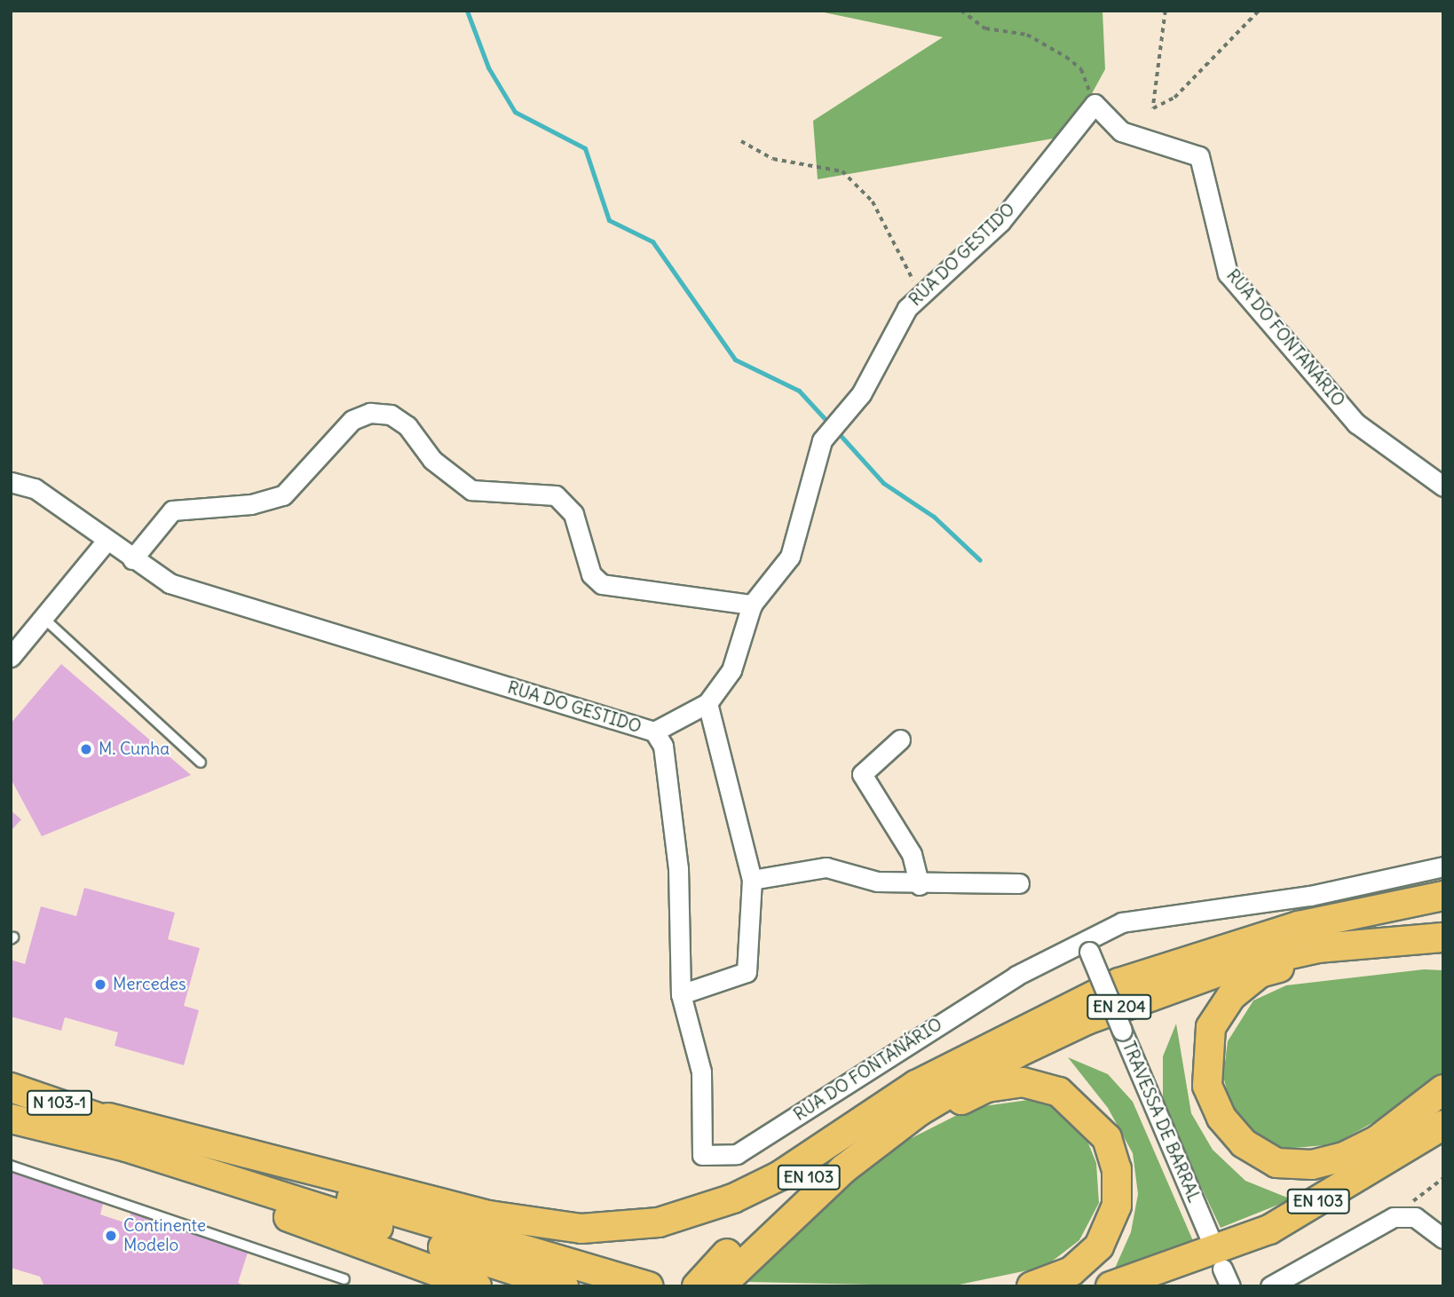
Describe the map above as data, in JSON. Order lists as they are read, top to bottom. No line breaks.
{"streets":{"main road":["EN 204","N 103-1","EN 103"],"street":["RUA DO GESTIDO","RUA DO FONTANÁRIO","TRAVESSA DE BARRAL"]},"crossings":[["RUA DO GESTIDO","RUA DO FONTANÁRIO"],["RUA DO FONTANÁRIO","TRAVESSA DE BARRAL"],["TRAVESSA DE BARRAL","EN 103"]],"places":["M. Cunha","Mercedes","Continente Modelo"]}
